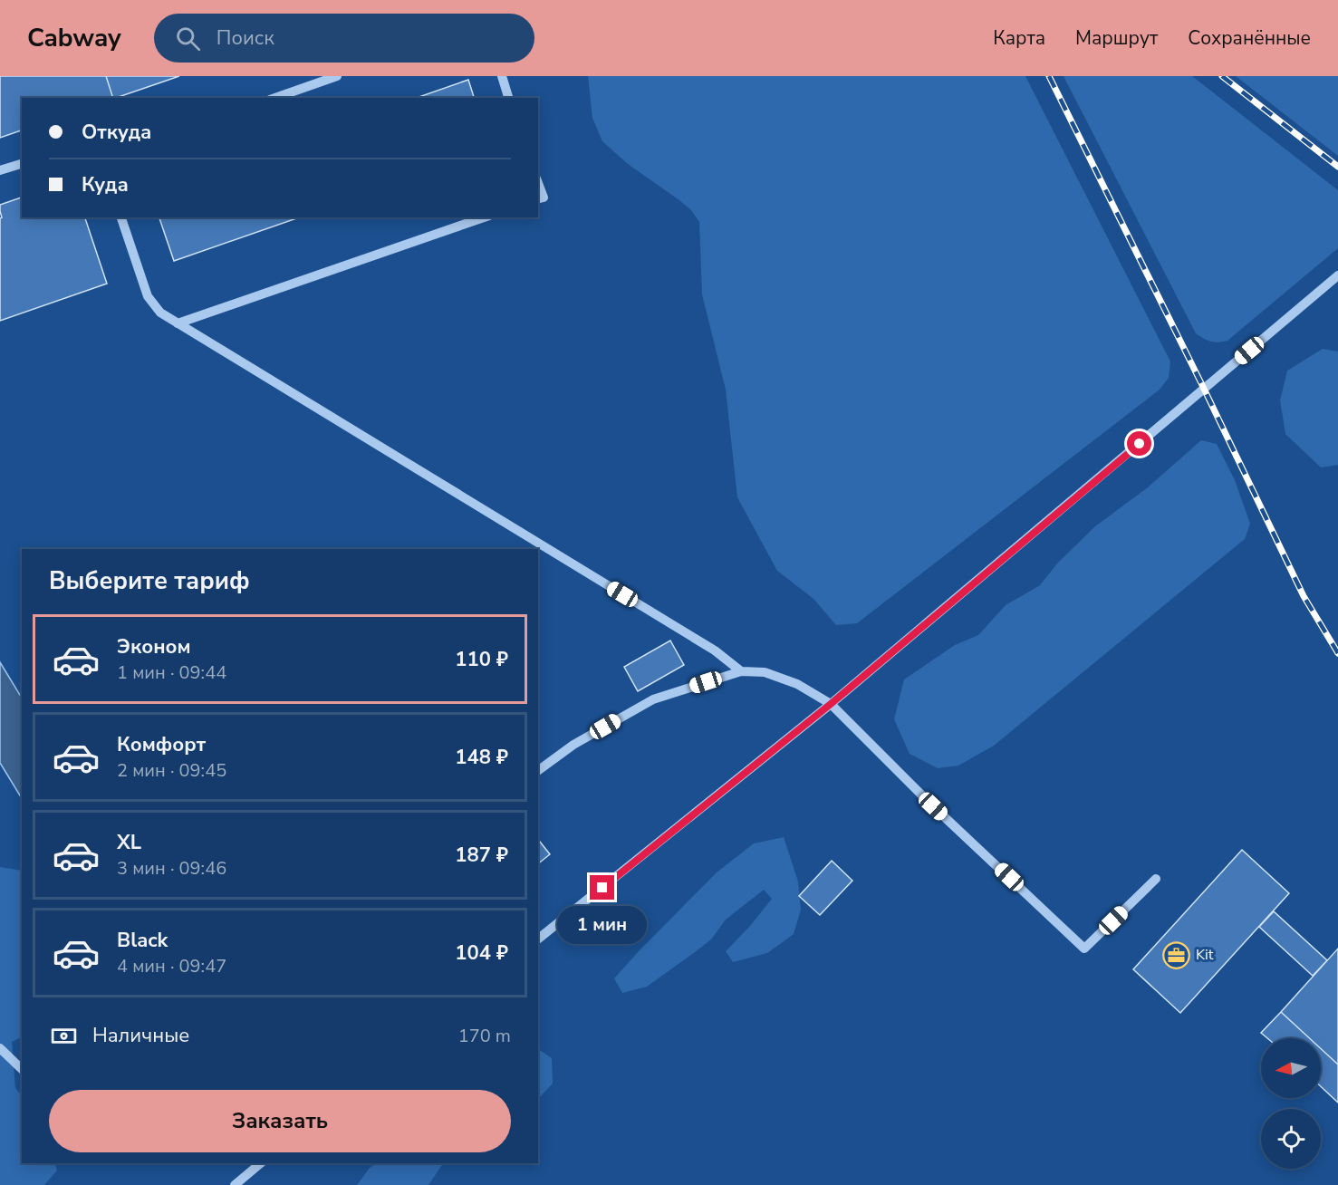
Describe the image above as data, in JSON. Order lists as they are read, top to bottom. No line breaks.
{"places":{"office":["Kit"]},"north":"left","page":{"header":"Cabway","search":"Поиск","nav":["Карта","Маршрут","Сохранённые"],"banner":["Откуда","Куда"],"heading":"Выберите тариф","list":[{"name":"Эконом","note":"1 мин · 09:44","value":"110 ₽"},{"name":"Комфорт","note":"2 мин · 09:45","value":"148 ₽"},{"name":"XL","note":"3 мин · 09:46","value":"187 ₽"},{"name":"Black","note":"4 мин · 09:47","value":"104 ₽"}],"bubble":"1 мин","pay":["Наличные","170 m"],"buttons":"Заказать"}}
